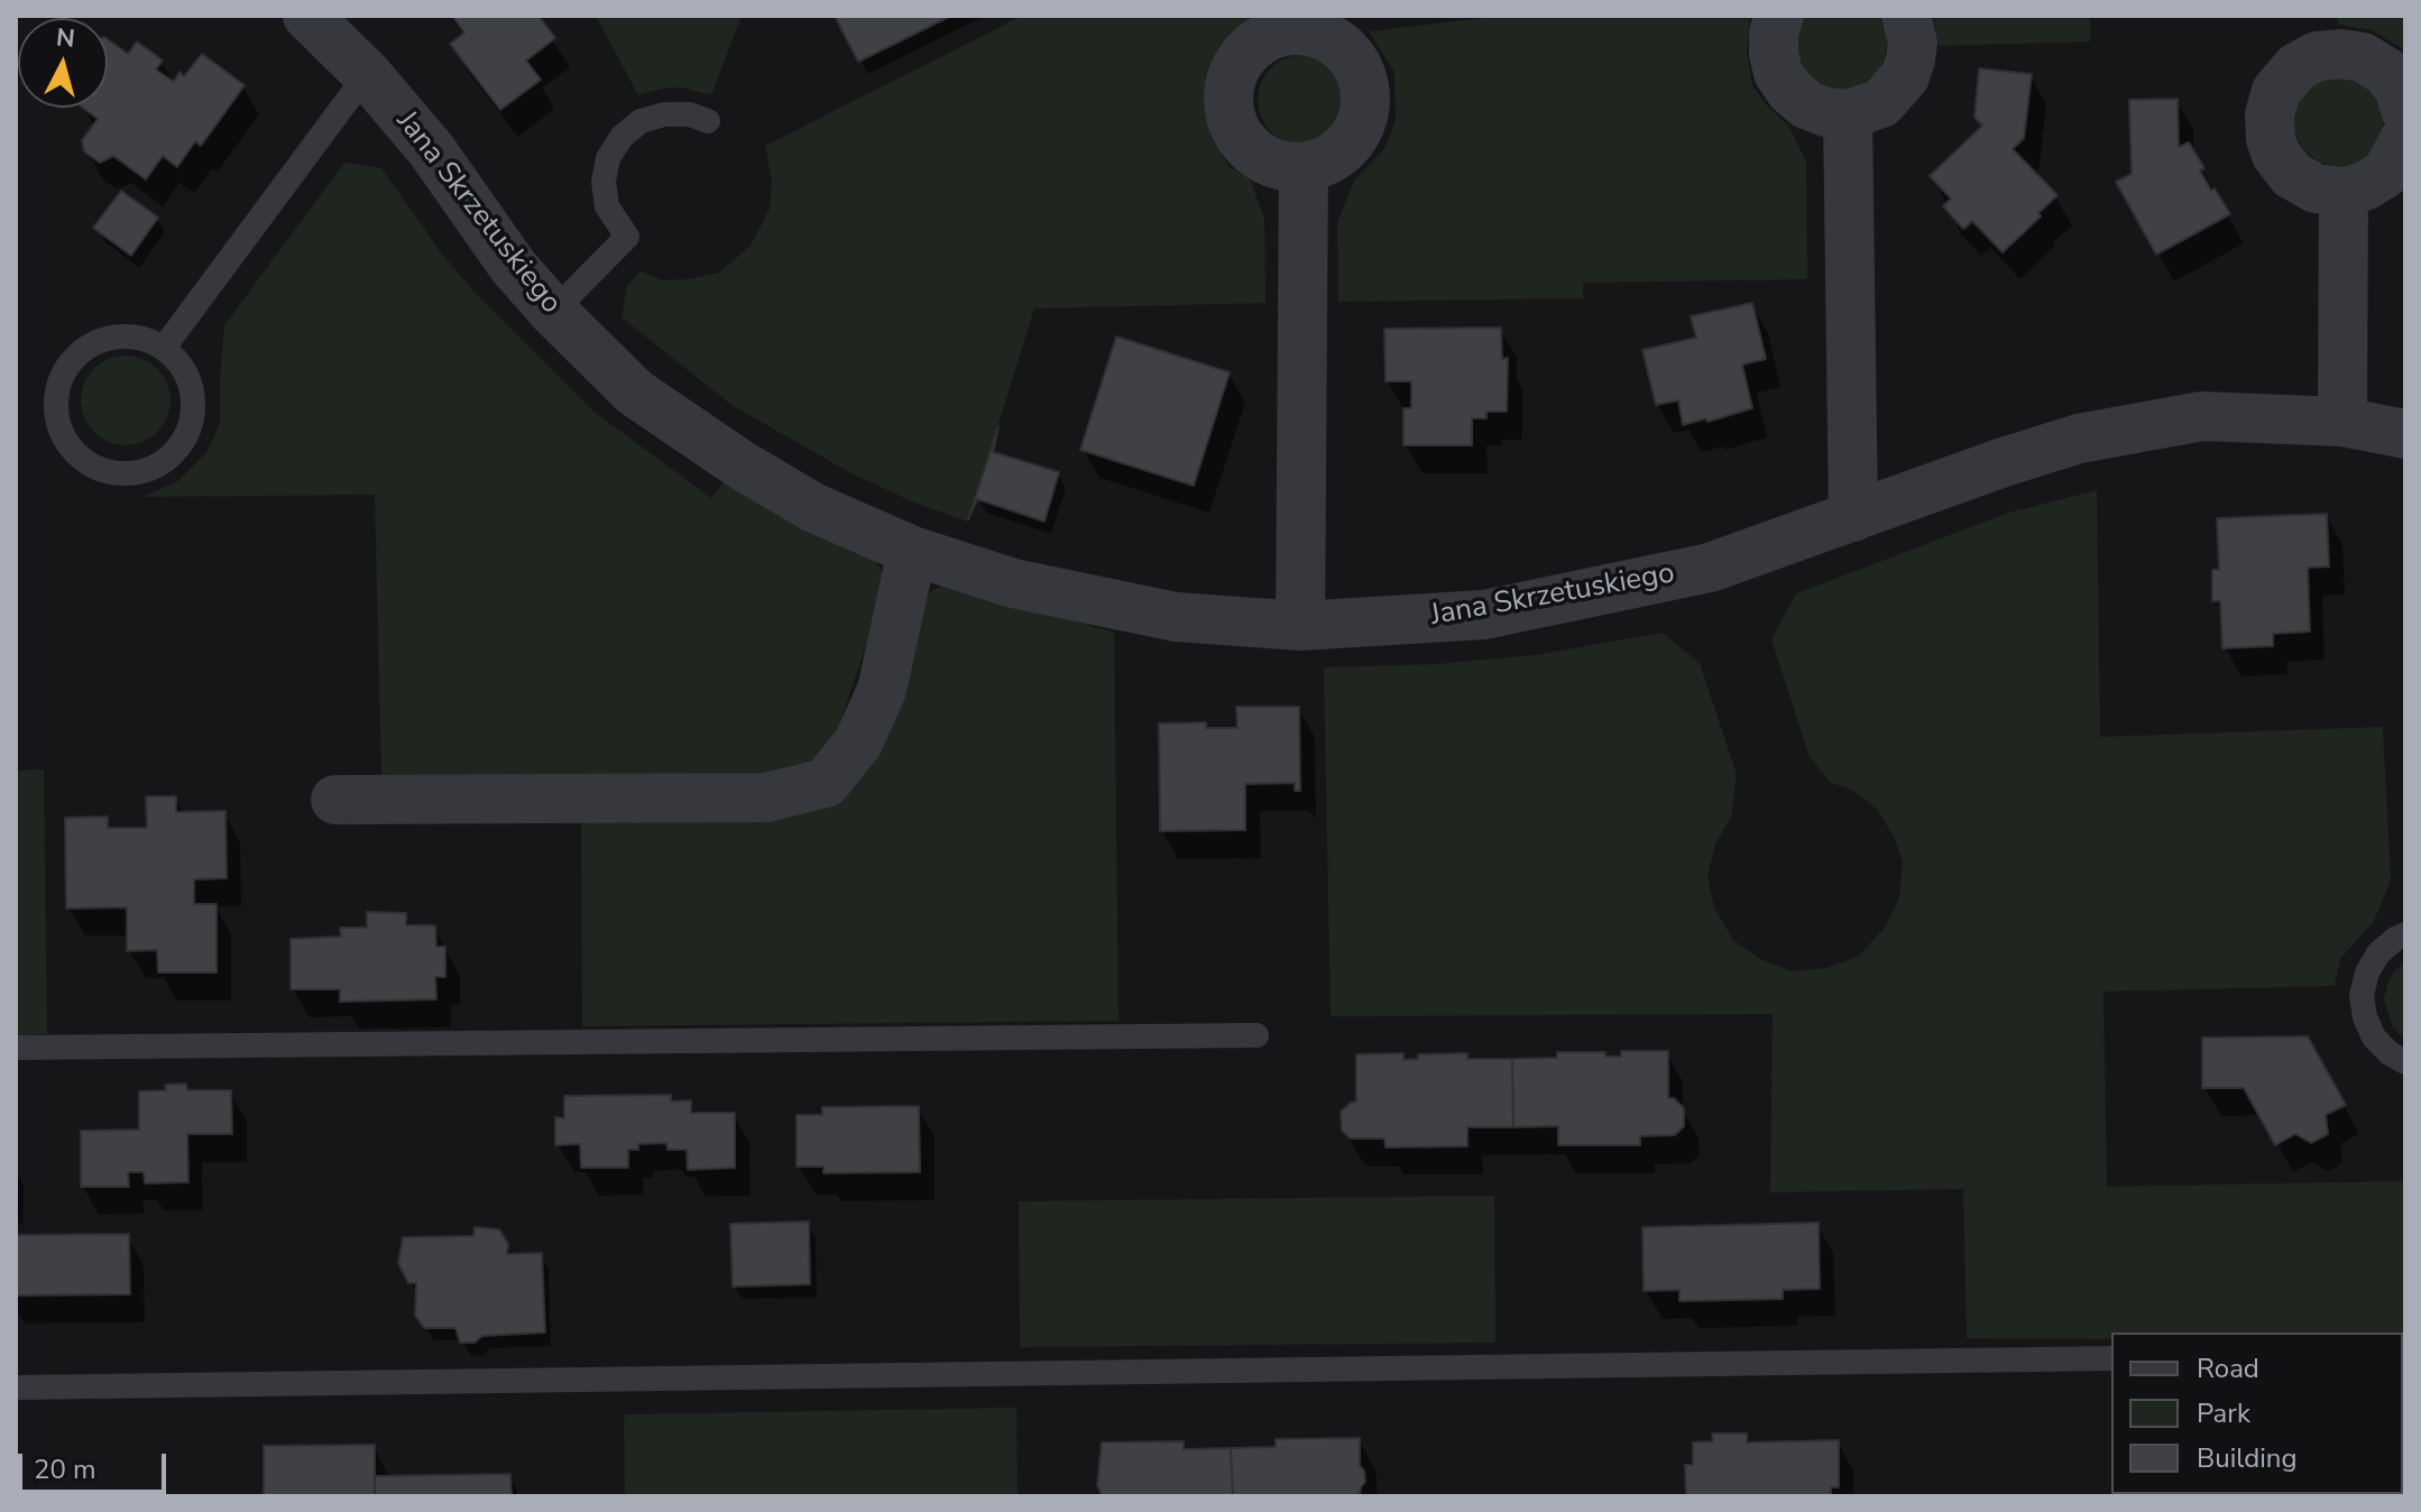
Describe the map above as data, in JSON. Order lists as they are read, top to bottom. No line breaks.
{"streets":{"street":["Jana Skrzetuskiego"]},"legend":["Road","Park","Building"],"scale_bar":"20 m","north":"top"}
